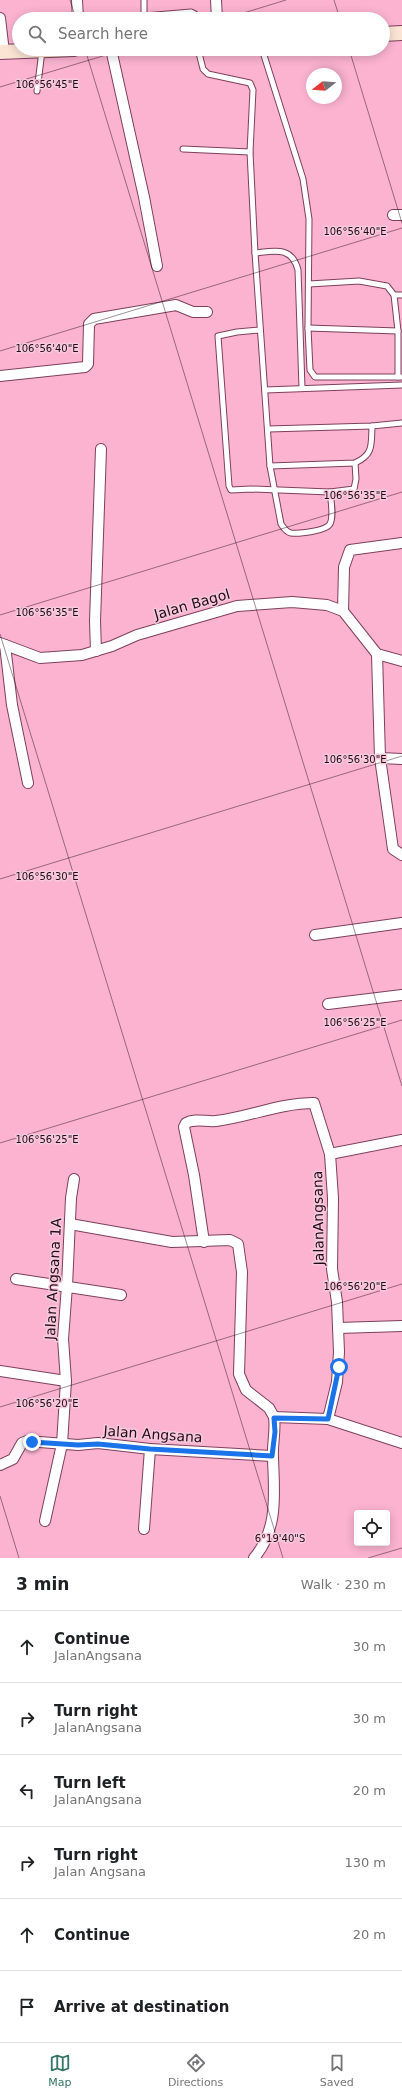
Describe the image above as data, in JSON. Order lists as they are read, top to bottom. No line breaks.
{"streets":{"street":["Jalan Bagol","JalanAngsana","Jalan Angsana 1A","Jalan Angsana"]},"crossings":[["Jalan Angsana 1A","Jalan Angsana"]],"north":"left","page":{"search":"Search here","heading":["3 min","Walk · 230 m"],"list":[["Continue","JalanAngsana","30 m"],["Turn right","JalanAngsana","30 m"],["Turn left","JalanAngsana","20 m"],["Turn right","Jalan Angsana","130 m"],["Continue","20 m"],"Arrive at destination"],"nav":["Map","Directions","Saved"]},"coordinates":["106°56'45\"E","106°56'40\"E","106°56'35\"E","106°56'30\"E","106°56'25\"E","106°56'20\"E","6°19'40\"S"]}
